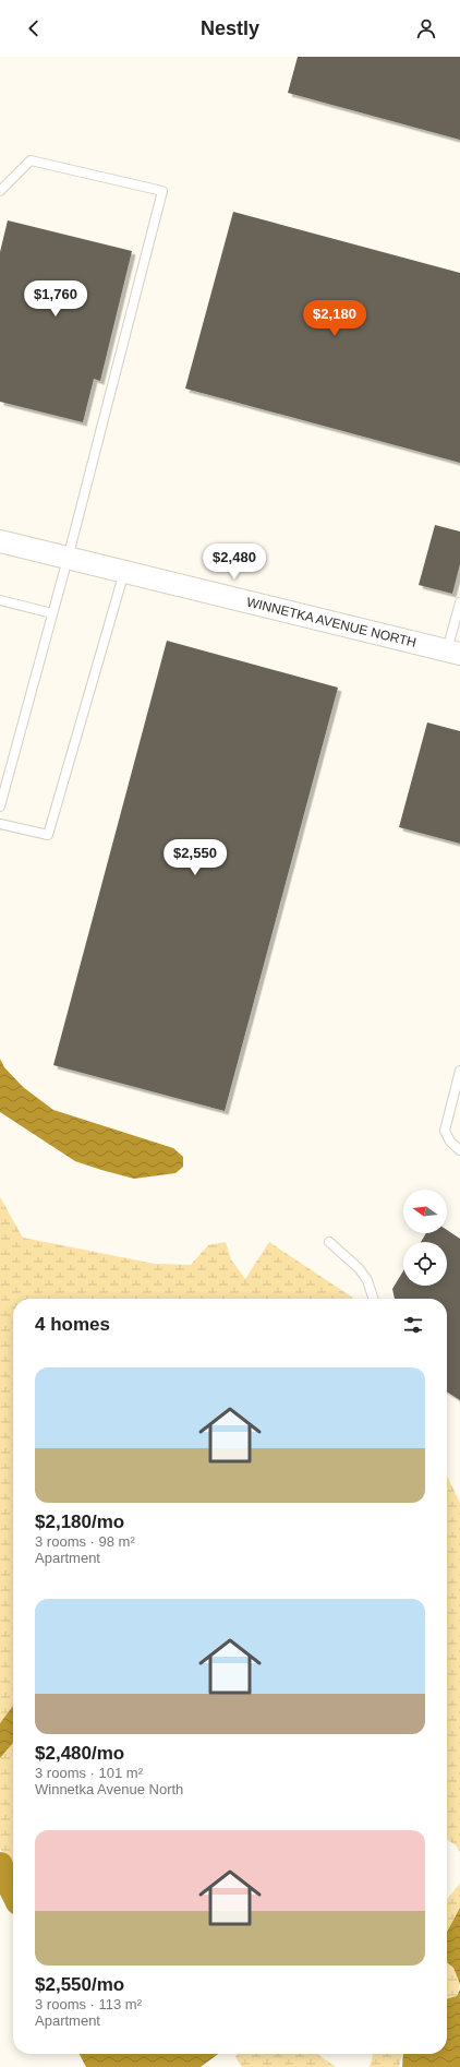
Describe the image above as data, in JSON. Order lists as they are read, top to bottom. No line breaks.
{"streets":{"street":["WINNETKA AVENUE NORTH"]},"north":"left","page":{"header":"Nestly","price":["$1,760","$2,180","$2,480","$2,550"],"heading":"4 homes","list":[{"name":"$2,180/mo","note":"3 rooms · 98 m² · Apartment"},{"name":"$2,480/mo","note":"3 rooms · 101 m² · Winnetka Avenue North"},{"name":"$2,550/mo","note":"3 rooms · 113 m² · Apartment"}]}}
